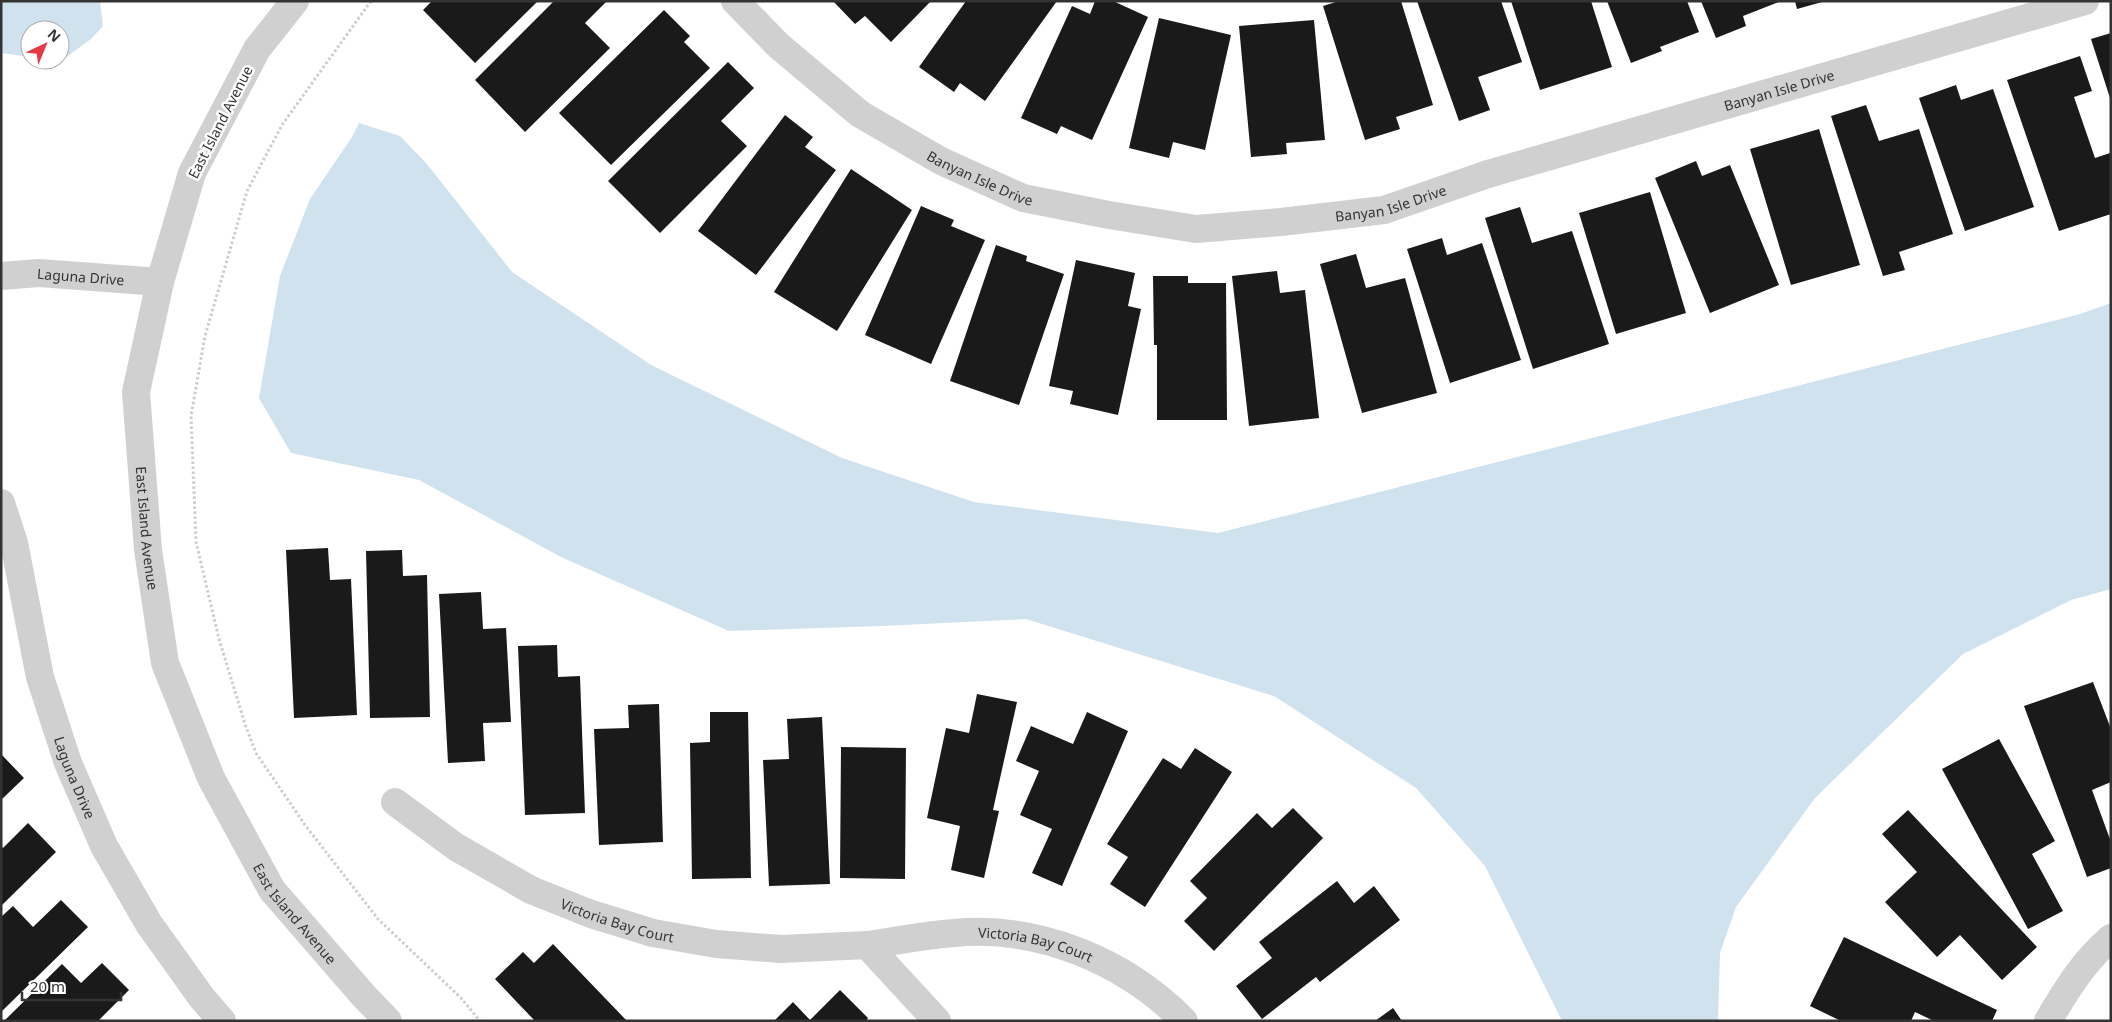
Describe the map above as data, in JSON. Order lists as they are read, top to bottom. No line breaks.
{"streets":{"street":["Banyan Isle Drive","East Island Avenue","Laguna Drive","Victoria Bay Court"]},"crossings":[["East Island Avenue","Laguna Drive"]],"scale_bar":"20 m","north":"top right"}
